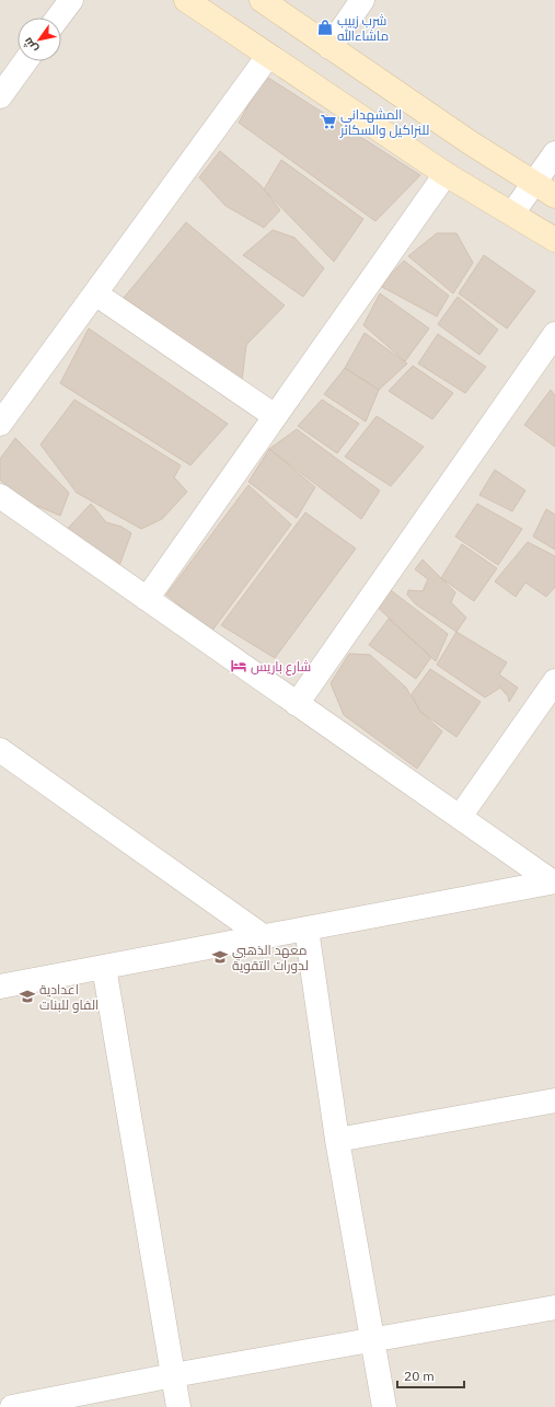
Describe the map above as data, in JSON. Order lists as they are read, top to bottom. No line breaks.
{"places":{"shop":["شرب زبيب ماشاءالله"],"supermarket":["المشهداني للنراكيل والسكائر"],"hotel":["شارع باريس"],"school or university":["معهد الذهبي لدورات التقوية","اعدادية الفاو للبنات"]},"scale_bar":"20 m","north":"bottom left"}
